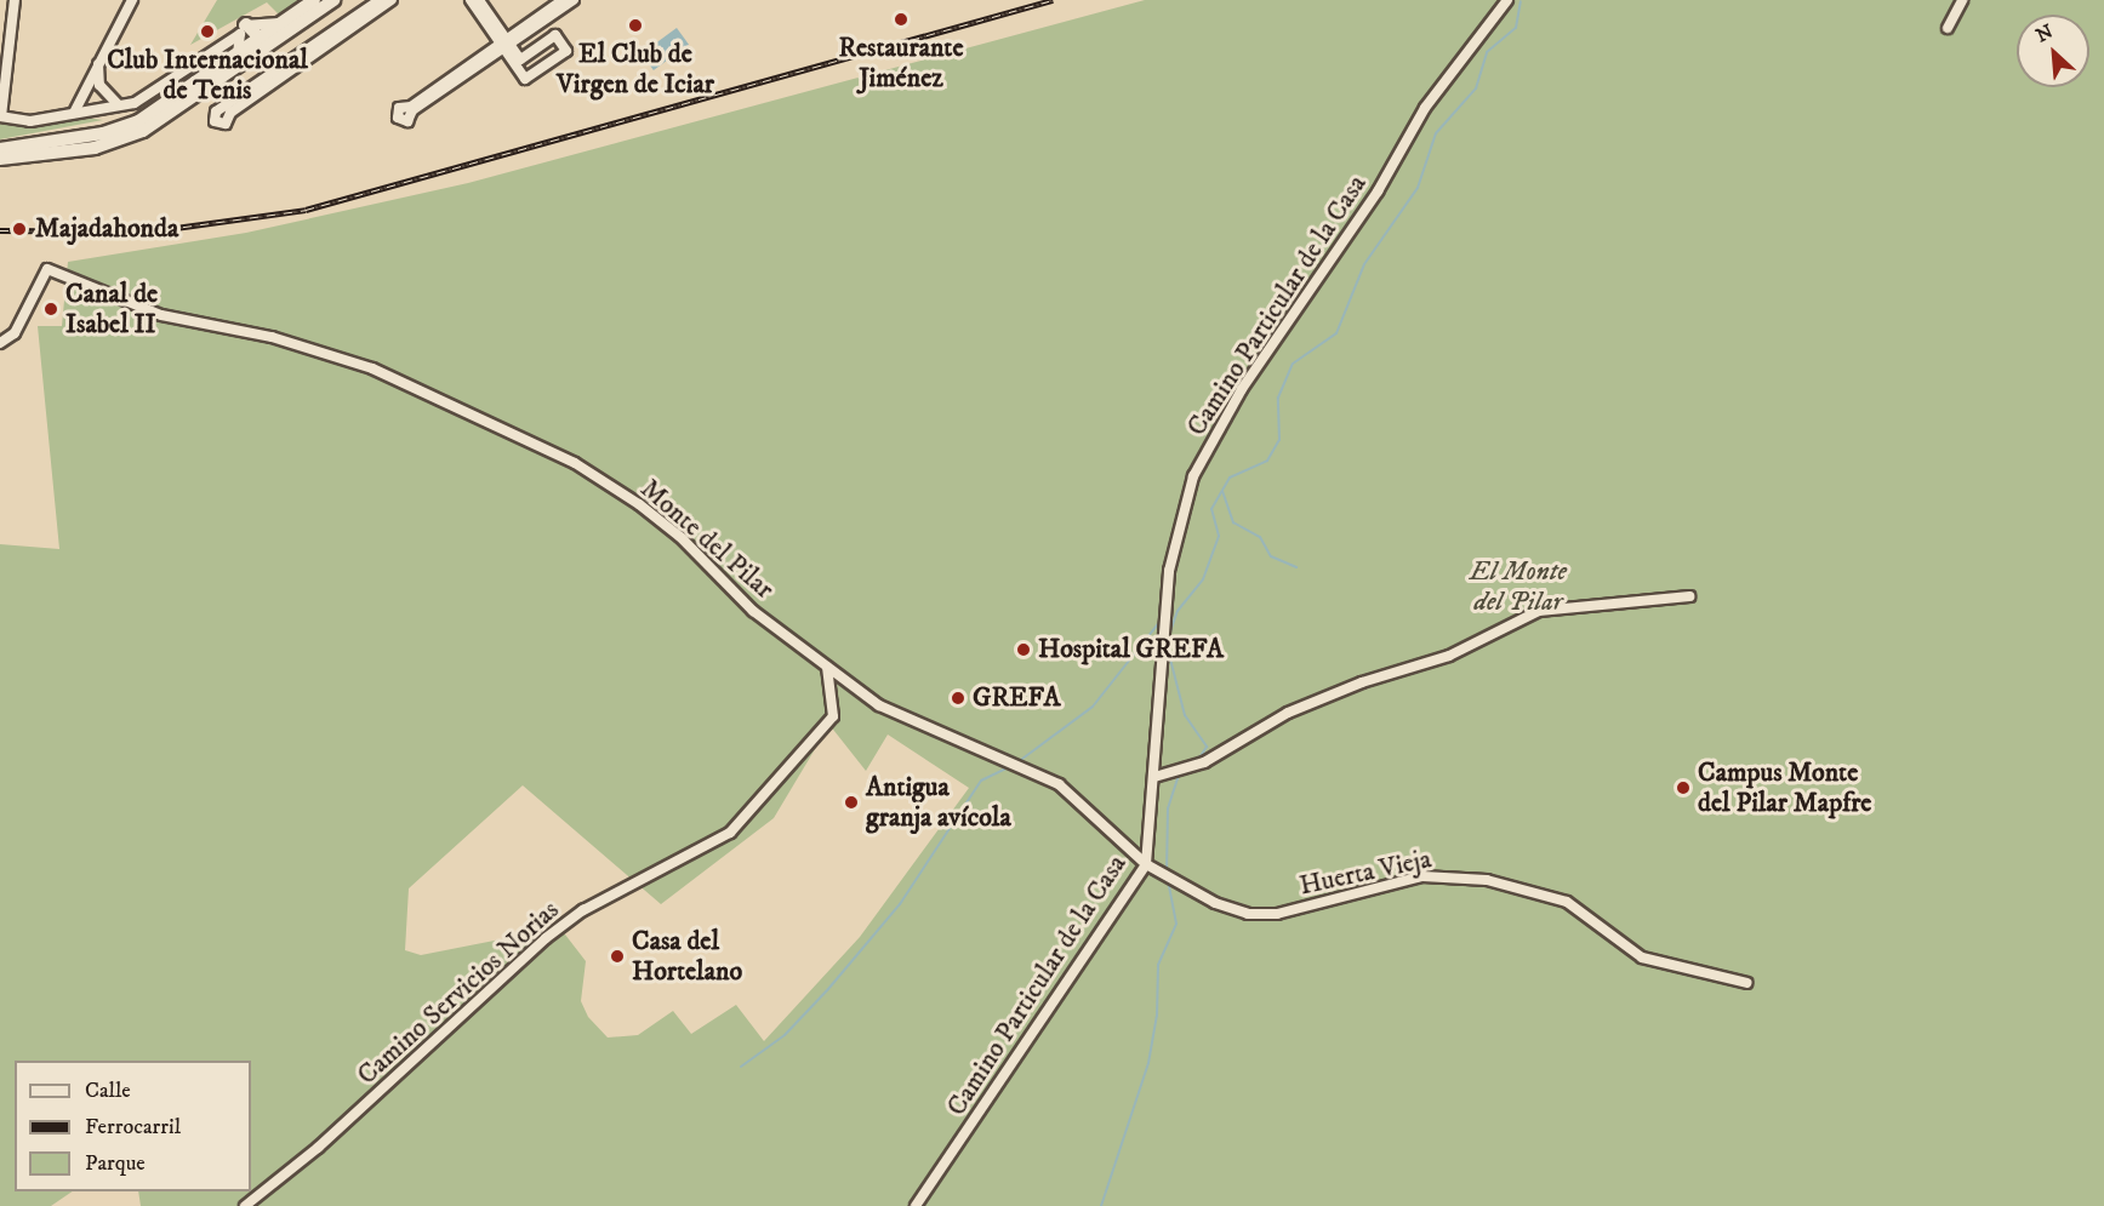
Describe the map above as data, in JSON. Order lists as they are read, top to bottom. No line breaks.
{"streets":{"street":["Camino Particular de la Casa","Monte del Pilar","Huerta Vieja","Camino Servicios Norias"]},"crossings":[["Camino Particular de la Casa","Monte del Pilar"],["Monte del Pilar","Huerta Vieja"],["Monte del Pilar","Camino Servicios Norias"]],"parks":["El Monte del Pilar"],"places":["Restaurante Jiménez","El Club de Virgen de Iciar","Club Internacional de Tenis","Majadahonda","Canal de Isabel II","Hospital GREFA","GREFA","Campus Monte del Pilar Mapfre","Antigua granja avícola","Casa del Hortelano"],"legend":["Calle","Ferrocarril","Parque"],"north":"top left"}
